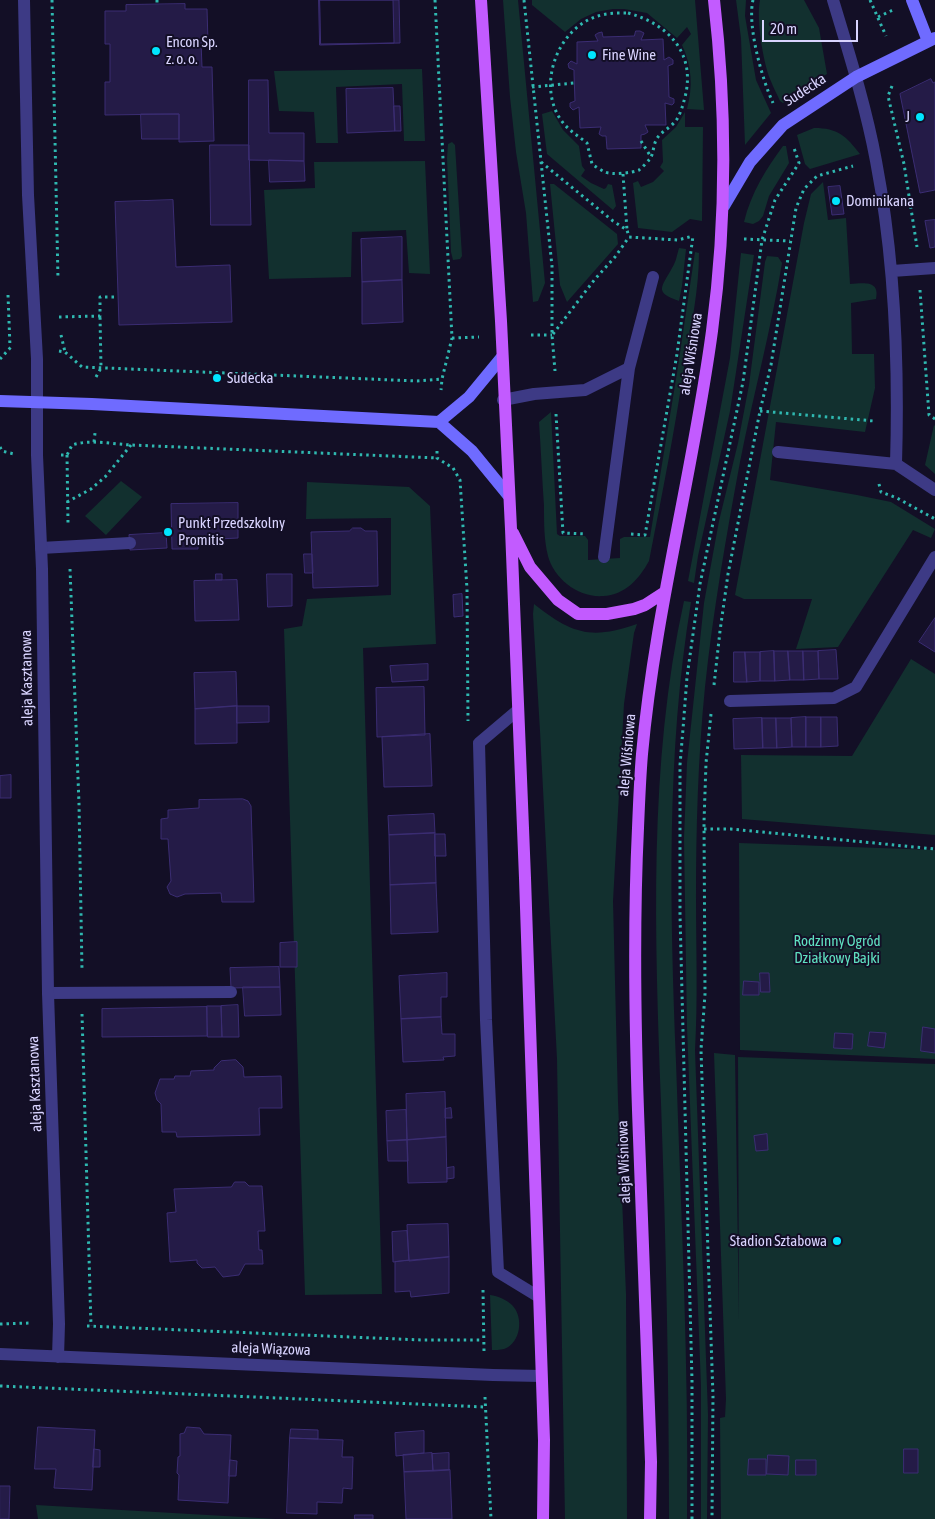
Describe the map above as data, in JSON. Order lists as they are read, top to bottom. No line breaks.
{"streets":{"main road":["aleja Wiśniowa"],"street":["Sudecka","aleja Kasztanowa","aleja Wiązowa"]},"crossings":[["Sudecka","aleja Wiśniowa"],["aleja Kasztanowa","aleja Wiązowa"]],"parks":["Rodzinny Ogród Działkowy Bajki"],"places":["Encon Sp. z. o. o.","Fine Wine","J","Dominikana","Sudecka","Punkt Przedszkolny Promitis","Stadion Sztabowa"],"scale_bar":"20 m"}
